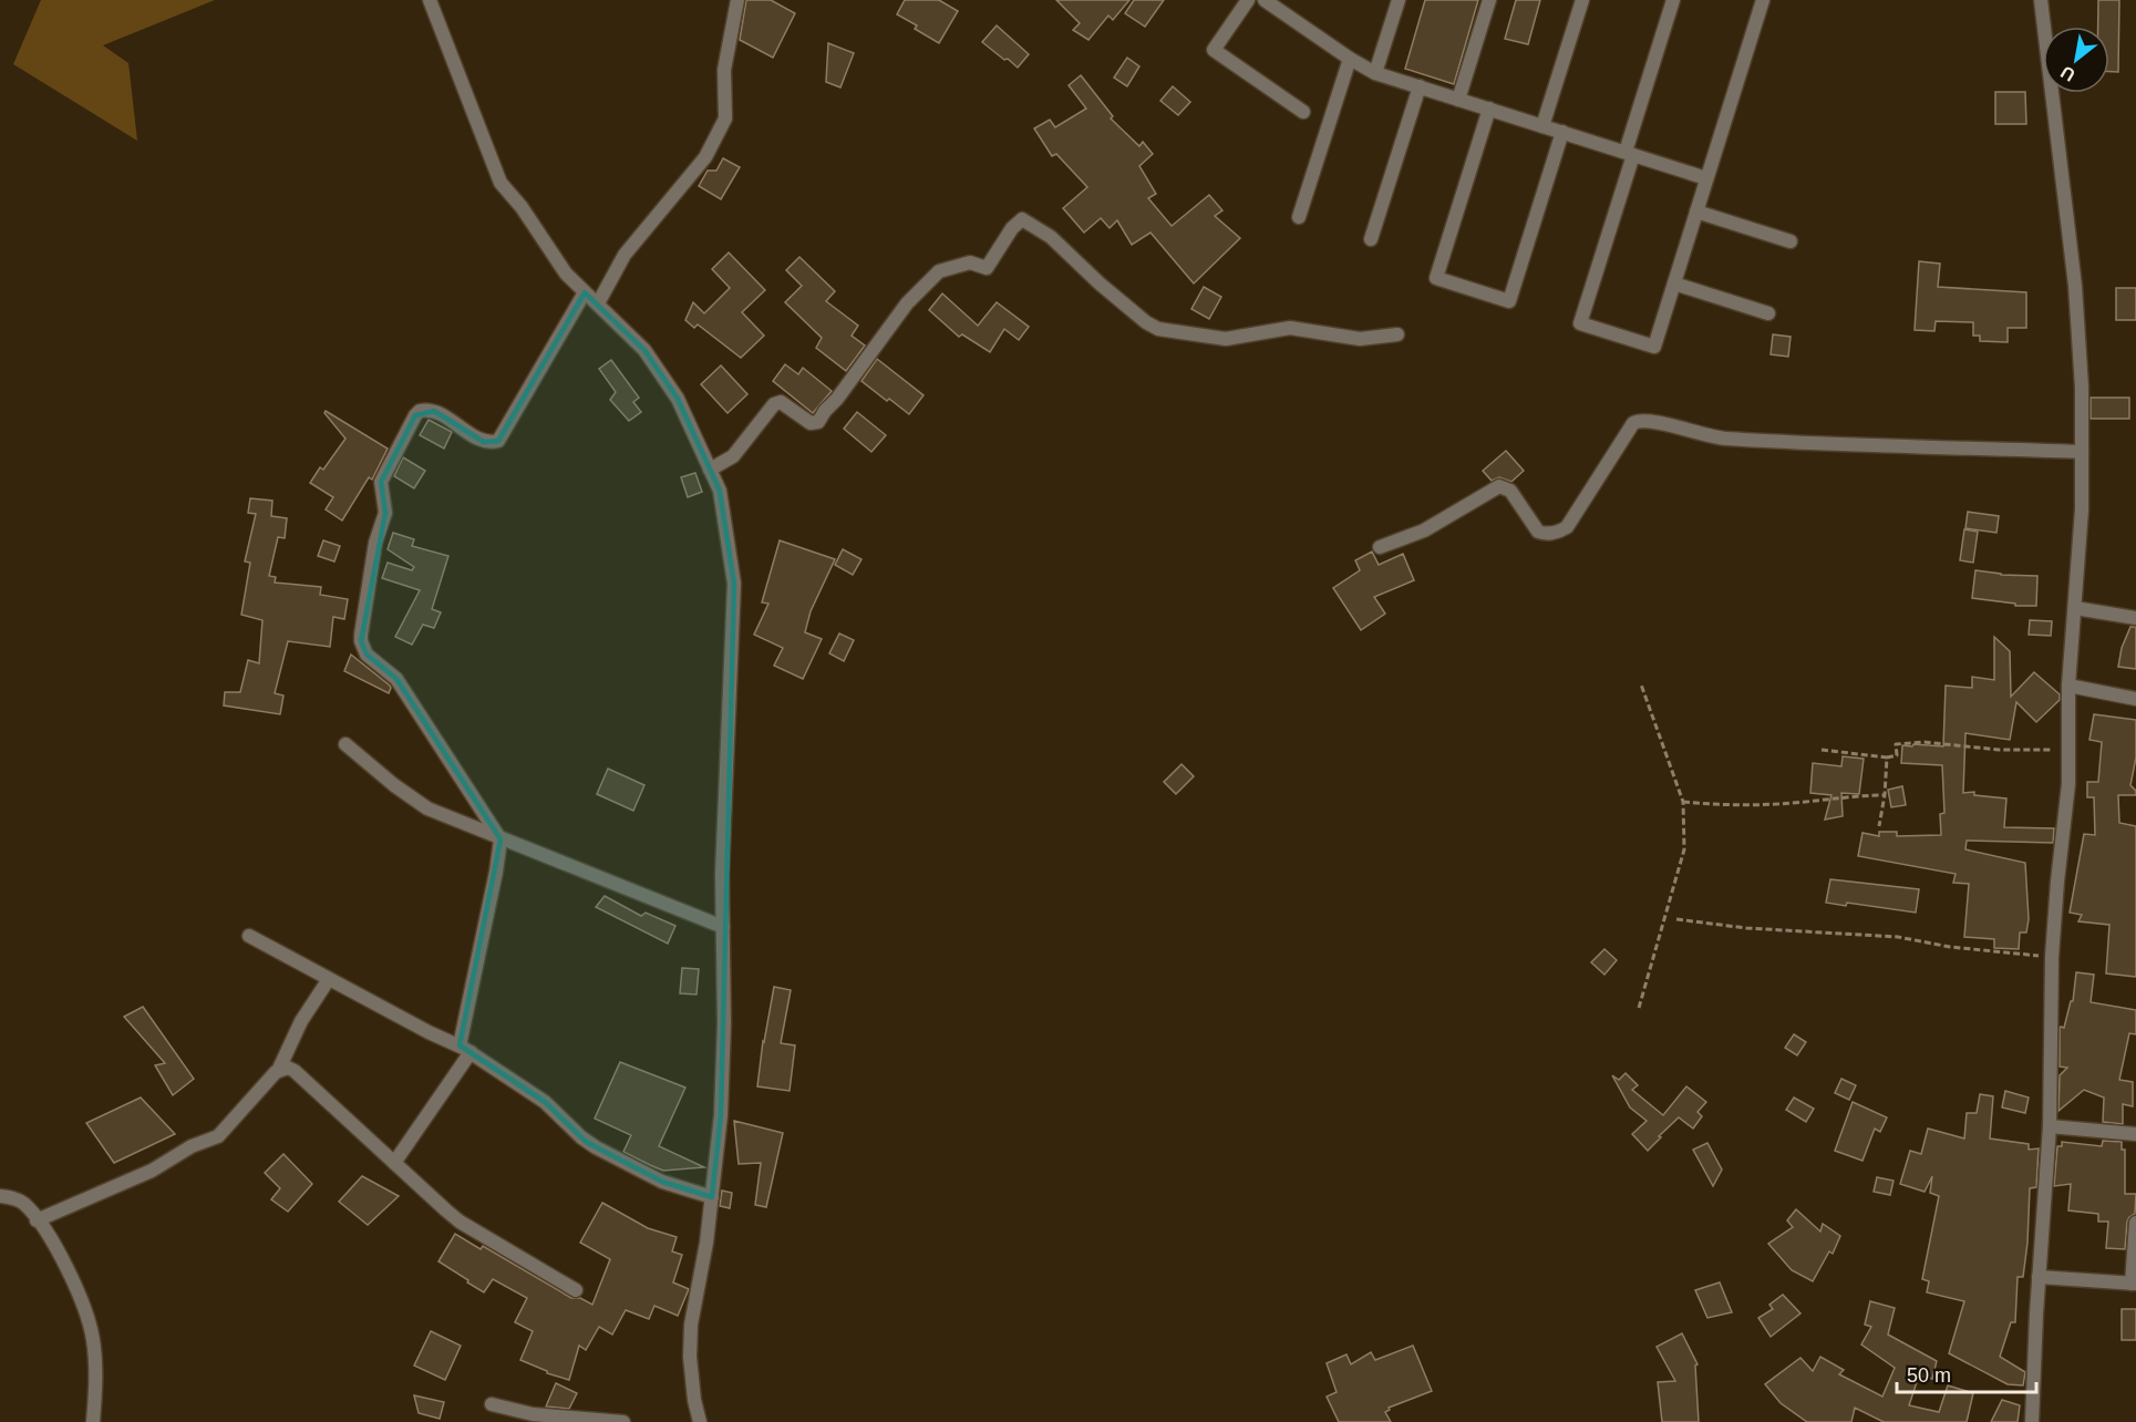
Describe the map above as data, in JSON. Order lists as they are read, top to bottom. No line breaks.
{"scale_bar":"50 m","north":"bottom left"}
